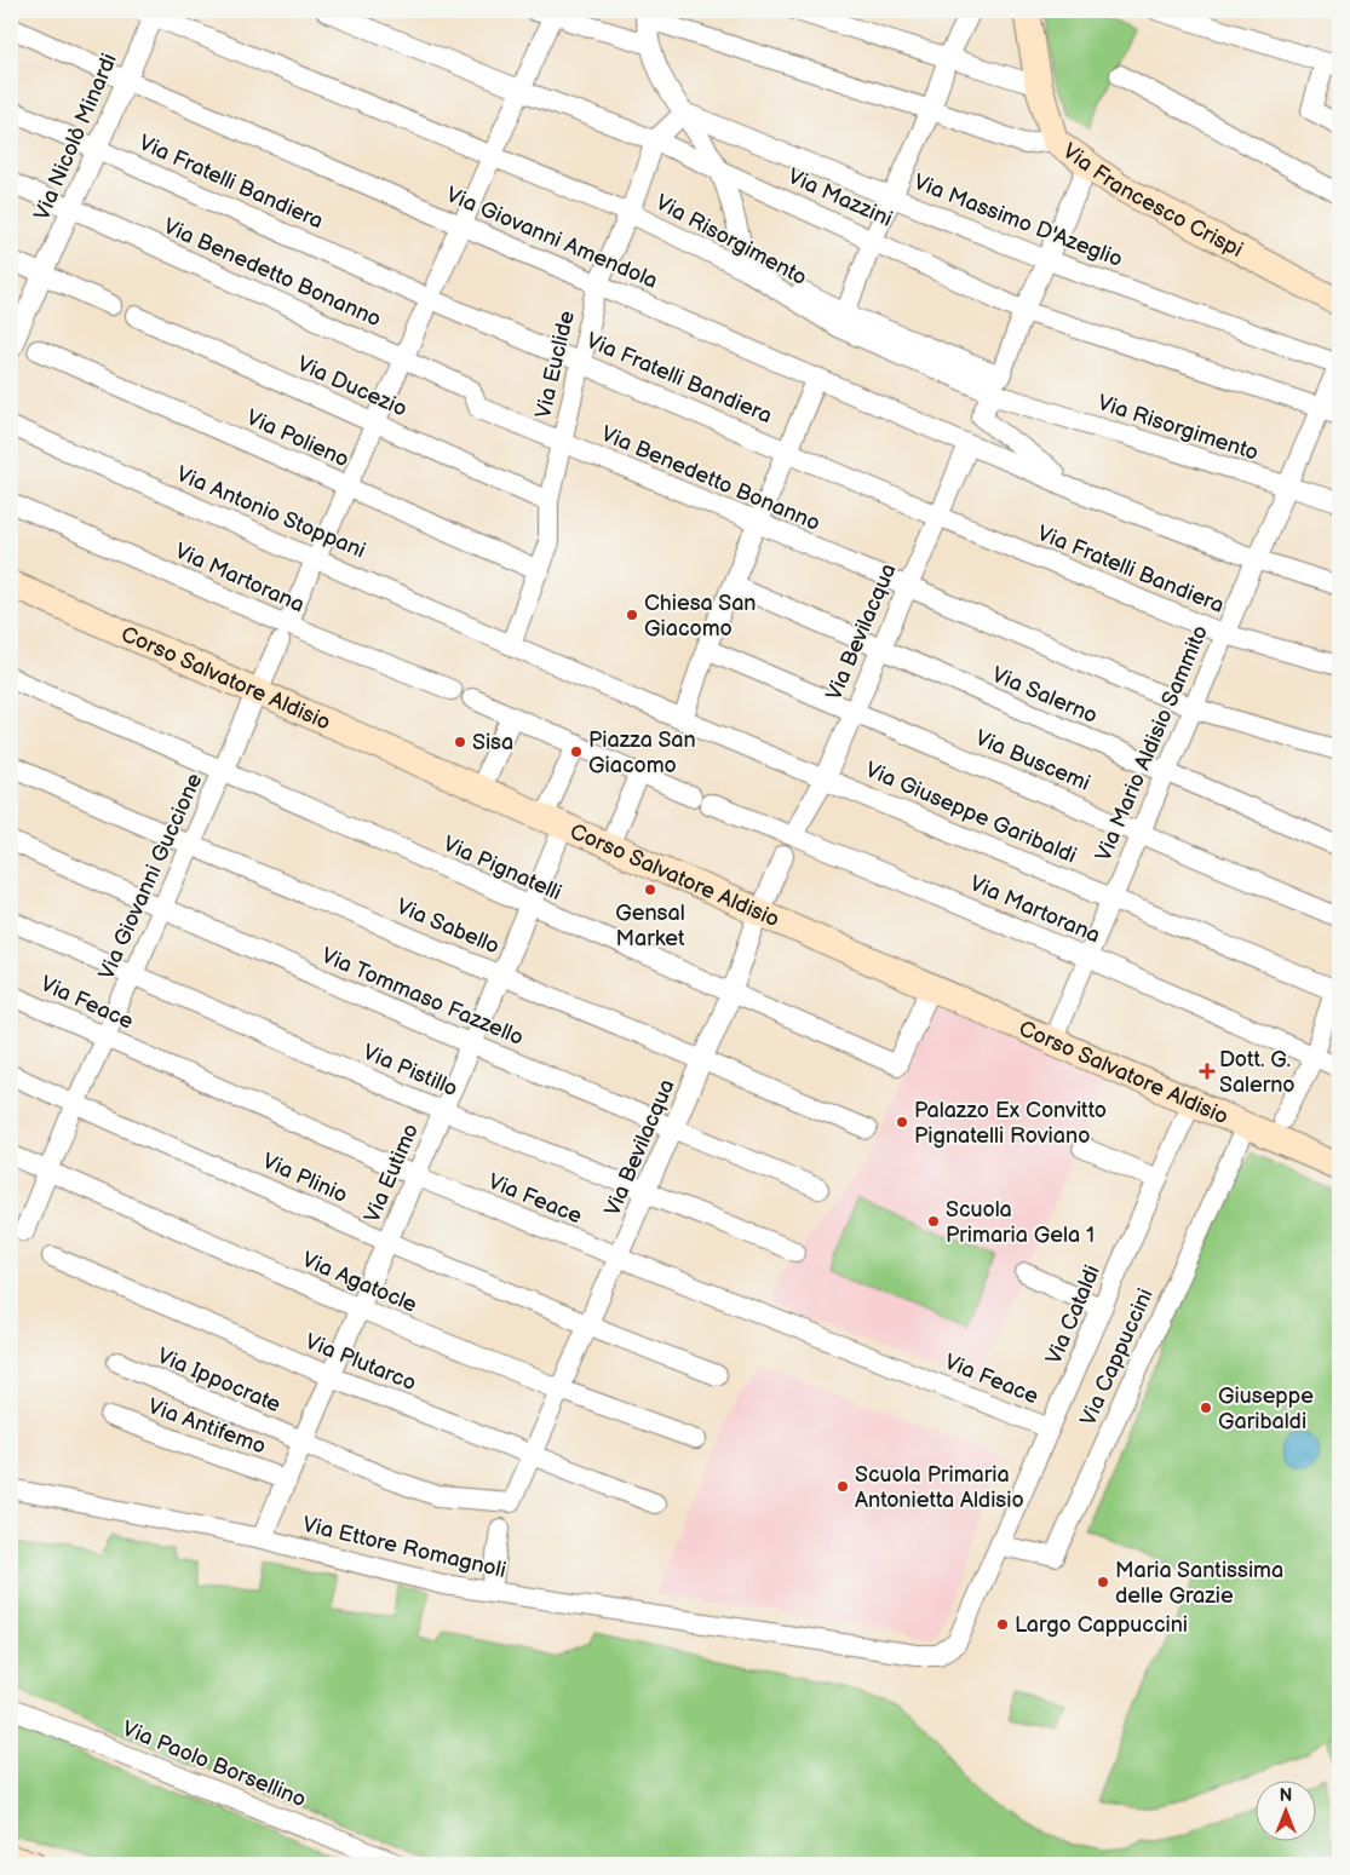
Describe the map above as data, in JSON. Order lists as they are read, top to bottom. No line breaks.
{"streets":{"street":["Via Nicolò Minardi","Via Fratelli Bandiera","Via Mazzini","Via Francesco Crispi","Via Massimo D'Azeglio","Via Giovanni Amendola","Via Risorgimento","Via Benedetto Bonanno","Via Euclide","Via Ducezio","Via Polieno","Via Antonio Stoppani","Via Martorana","Via Bevilacqua","Corso Salvatore Aldisio","Via Salerno","Via Mario Aldisio Sammito","Via Buscemi","Via Giuseppe Garibaldi","Via Pignatelli","Via Giovanni Guccione","Via Sabello","Via Tommaso Fazzello","Via Feace","Via Pistillo","Via Eutimo","Via Plinio","Via Agatocle","Via Cataldi","Via Cappuccini","Via Plutarco","Via Ippocrate","Via Antifemo","Via Ettore Romagnoli","Via Paolo Borsellino"]},"crossings":[["Via Nicolò Minardi","Via Fratelli Bandiera"],["Via Nicolò Minardi","Via Giovanni Amendola"],["Via Nicolò Minardi","Via Risorgimento"],["Via Nicolò Minardi","Via Benedetto Bonanno"],["Via Fratelli Bandiera","Via Euclide"],["Via Fratelli Bandiera","Via Bevilacqua"],["Via Fratelli Bandiera","Via Mario Aldisio Sammito"],["Via Mazzini","Via Euclide"],["Via Mazzini","Via Mario Aldisio Sammito"],["Via Massimo D'Azeglio","Via Euclide"],["Via Massimo D'Azeglio","Via Mario Aldisio Sammito"],["Via Giovanni Amendola","Via Risorgimento"],["Via Giovanni Amendola","Via Euclide"],["Via Giovanni Amendola","Via Bevilacqua"],["Via Giovanni Amendola","Via Mario Aldisio Sammito"],["Via Risorgimento","Via Euclide"],["Via Risorgimento","Via Mario Aldisio Sammito"],["Via Benedetto Bonanno","Via Euclide"],["Via Benedetto Bonanno","Via Bevilacqua"],["Via Benedetto Bonanno","Via Mario Aldisio Sammito"],["Via Benedetto Bonanno","Via Giovanni Guccione"],["Via Euclide","Via Ducezio"],["Via Euclide","Via Polieno"],["Via Euclide","Via Antonio Stoppani"],["Via Ducezio","Via Giovanni Guccione"],["Via Polieno","Via Giovanni Guccione"],["Via Antonio Stoppani","Via Giuseppe Garibaldi"],["Via Antonio Stoppani","Via Giovanni Guccione"],["Via Martorana","Via Bevilacqua"],["Via Martorana","Via Mario Aldisio Sammito"],["Via Martorana","Via Giovanni Guccione"],["Via Martorana","Via Eutimo"],["Via Bevilacqua","Corso Salvatore Aldisio"],["Via Bevilacqua","Via Salerno"],["Via Bevilacqua","Via Buscemi"],["Via Bevilacqua","Via Giuseppe Garibaldi"],["Via Bevilacqua","Via Pignatelli"],["Via Bevilacqua","Via Sabello"],["Via Bevilacqua","Via Tommaso Fazzello"],["Via Bevilacqua","Via Feace"],["Via Bevilacqua","Via Pistillo"],["Via Bevilacqua","Via Plinio"],["Via Bevilacqua","Via Agatocle"],["Via Bevilacqua","Via Plutarco"],["Via Bevilacqua","Via Ippocrate"],["Corso Salvatore Aldisio","Via Mario Aldisio Sammito"],["Corso Salvatore Aldisio","Via Pignatelli"],["Corso Salvatore Aldisio","Via Giovanni Guccione"],["Corso Salvatore Aldisio","Via Eutimo"],["Corso Salvatore Aldisio","Via Cataldi"],["Corso Salvatore Aldisio","Via Cappuccini"],["Via Salerno","Via Mario Aldisio Sammito"],["Via Mario Aldisio Sammito","Via Buscemi"],["Via Mario Aldisio Sammito","Via Giuseppe Garibaldi"],["Via Pignatelli","Via Giovanni Guccione"],["Via Pignatelli","Via Eutimo"],["Via Giovanni Guccione","Via Sabello"],["Via Giovanni Guccione","Via Tommaso Fazzello"],["Via Giovanni Guccione","Via Feace"],["Via Giovanni Guccione","Via Pistillo"],["Via Giovanni Guccione","Via Plinio"],["Via Giovanni Guccione","Via Agatocle"],["Via Sabello","Via Eutimo"],["Via Tommaso Fazzello","Via Eutimo"],["Via Feace","Via Eutimo"],["Via Feace","Via Cataldi"],["Via Pistillo","Via Eutimo"],["Via Eutimo","Via Plinio"],["Via Eutimo","Via Agatocle"],["Via Eutimo","Via Plutarco"],["Via Eutimo","Via Ippocrate"],["Via Eutimo","Via Antifemo"],["Via Eutimo","Via Ettore Romagnoli"],["Via Cataldi","Via Cappuccini"],["Via Cataldi","Via Ettore Romagnoli"],["Via Cappuccini","Via Ettore Romagnoli"],["Via Plutarco","Via Ippocrate"]],"places":{"other":["Chiesa San Giacomo","Sisa","Piazza San Giacomo","Gensal Market","Palazzo Ex Convitto Pignatelli Roviano","Scuola Primaria Gela 1","Giuseppe Garibaldi","Scuola Primaria Antonietta Aldisio","Maria Santissima delle Grazie","Largo Cappuccini"],"health":["Dott. G. Salerno"]},"north":"top"}
